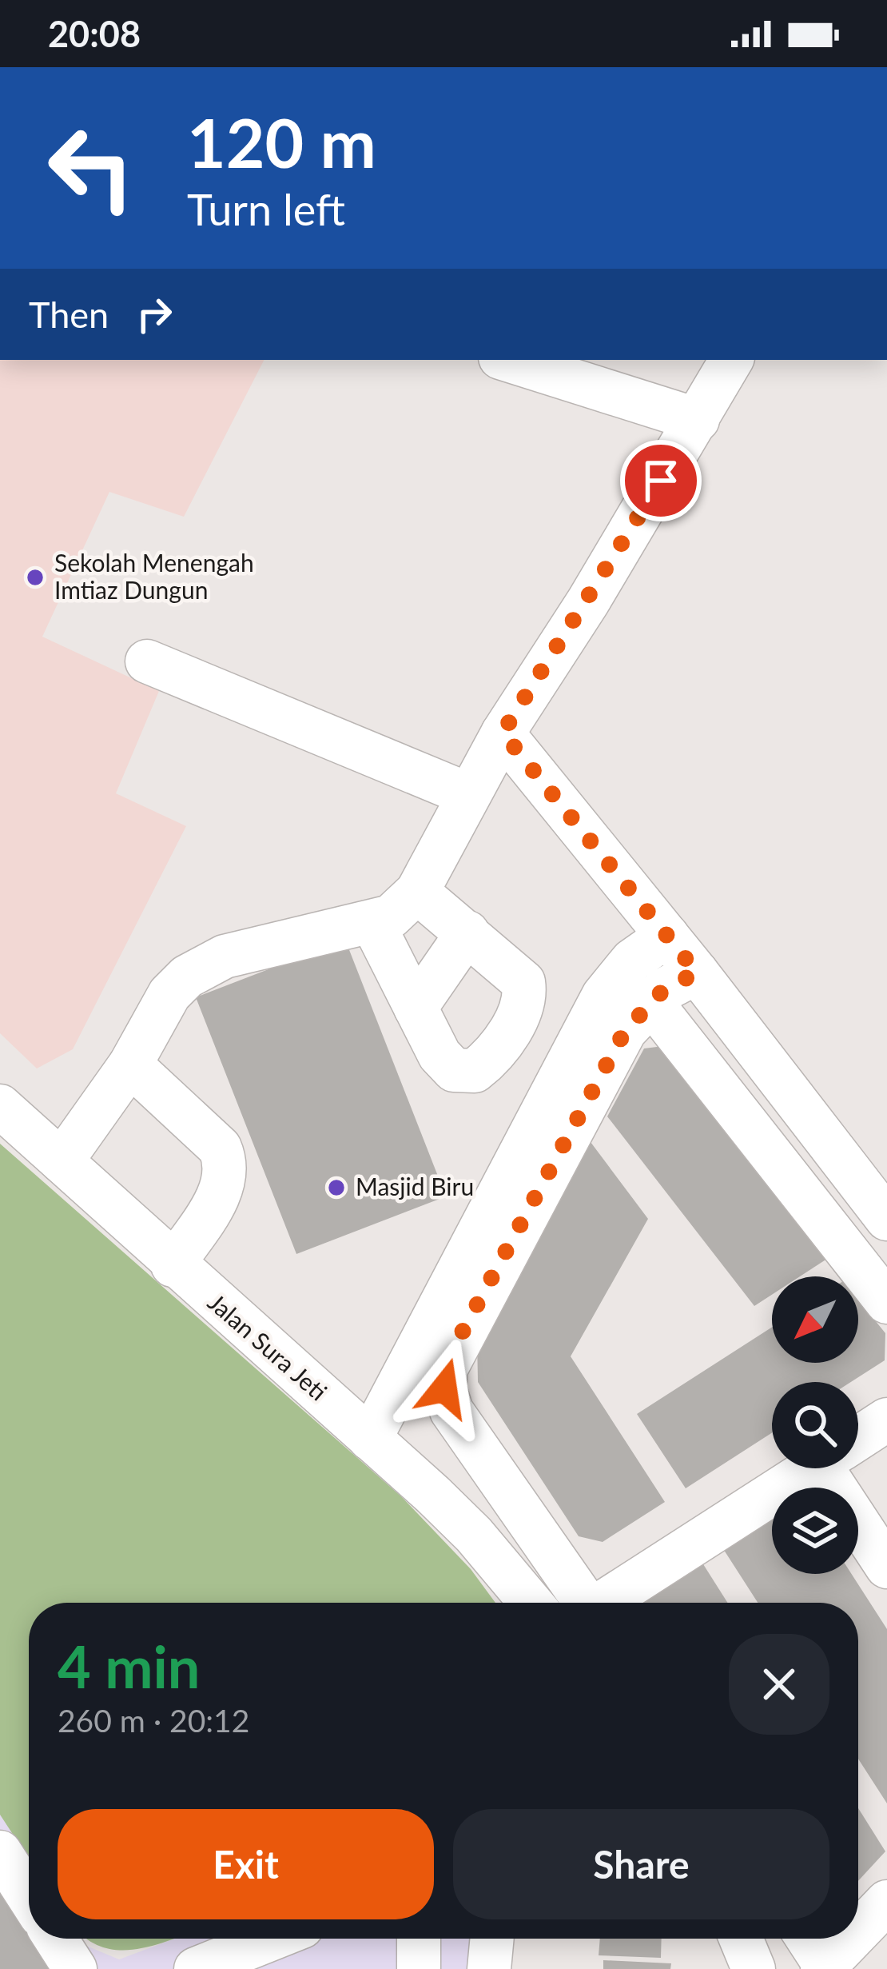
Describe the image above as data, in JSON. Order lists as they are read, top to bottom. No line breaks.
{"streets":{"street":["Jalan Sura Jeti"]},"places":["Sekolah Menengah Imtiaz Dungun","Masjid Biru"],"north":"bottom left","page":{"status":"20:08","turn":["120 m","Turn left"],"then":"Then","heading":["4 min","260 m · 20:12"],"buttons":["Exit","Share"]}}
